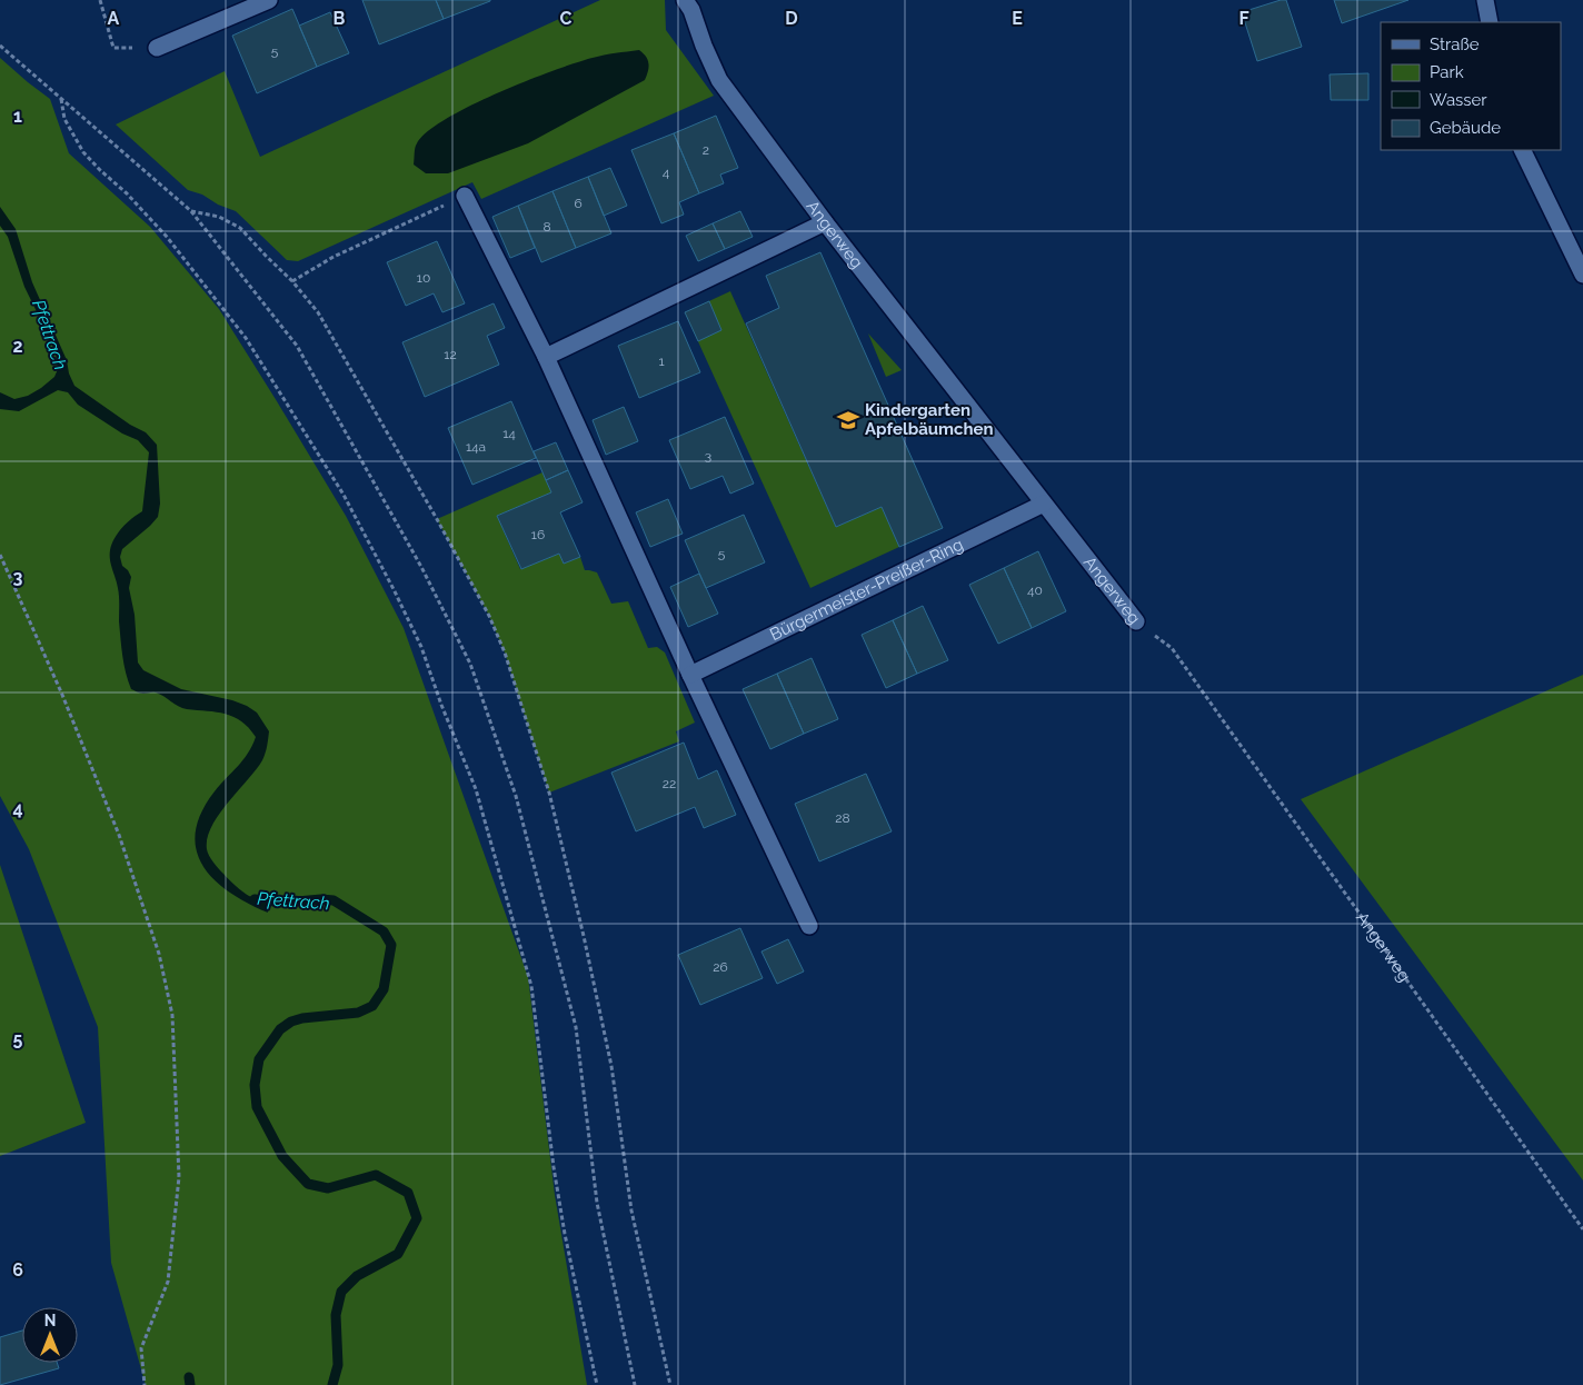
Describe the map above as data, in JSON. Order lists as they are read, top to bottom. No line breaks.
{"streets":{"street":["Angerweg","Bürgermeister-Preißer-Ring"]},"crossings":[["Angerweg","Bürgermeister-Preißer-Ring"]],"water":["Pfettrach"],"places":{"school or university":["Kindergarten Apfelbäumchen"]},"house_numbers":["5","2","4","6","8","10","12","1","14","14a","3","16","5","40","22","28","26"],"legend":["Straße","Park","Wasser","Gebäude"],"north":"top","grid":{"columns":["A","B","C","D","E","F"],"rows":["1","2","3","4","5","6"]}}
